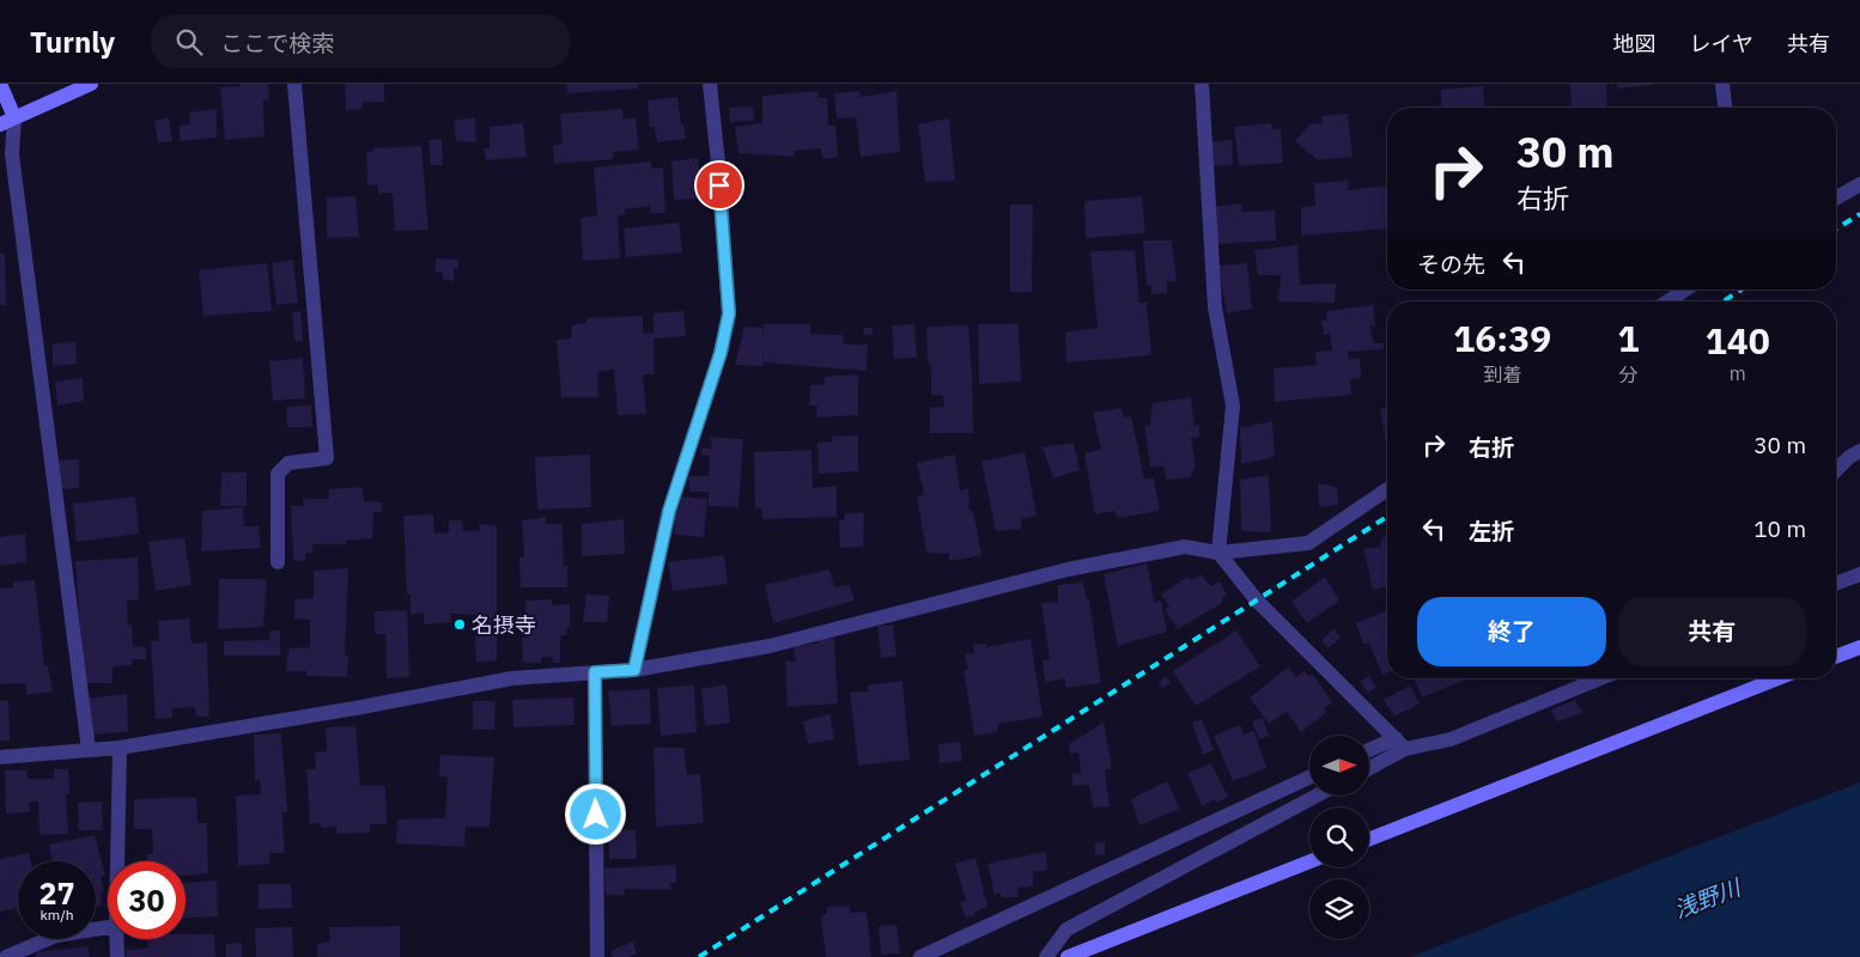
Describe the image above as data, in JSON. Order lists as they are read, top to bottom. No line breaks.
{"water":["浅野川"],"places":["名摂寺"],"north":"right","page":{"header":"Turnly","search":"ここで検索","nav":["地図","レイヤ","共有"],"turn":["30 m","右折"],"then":"その先","eta":["16:39","到着","1","分","140","m"],"list":[{"name":"右折","value":"30 m"},{"name":"左折","value":"10 m"}],"buttons":["終了","共有"],"speed":"27 km/h","limit":"30"}}
